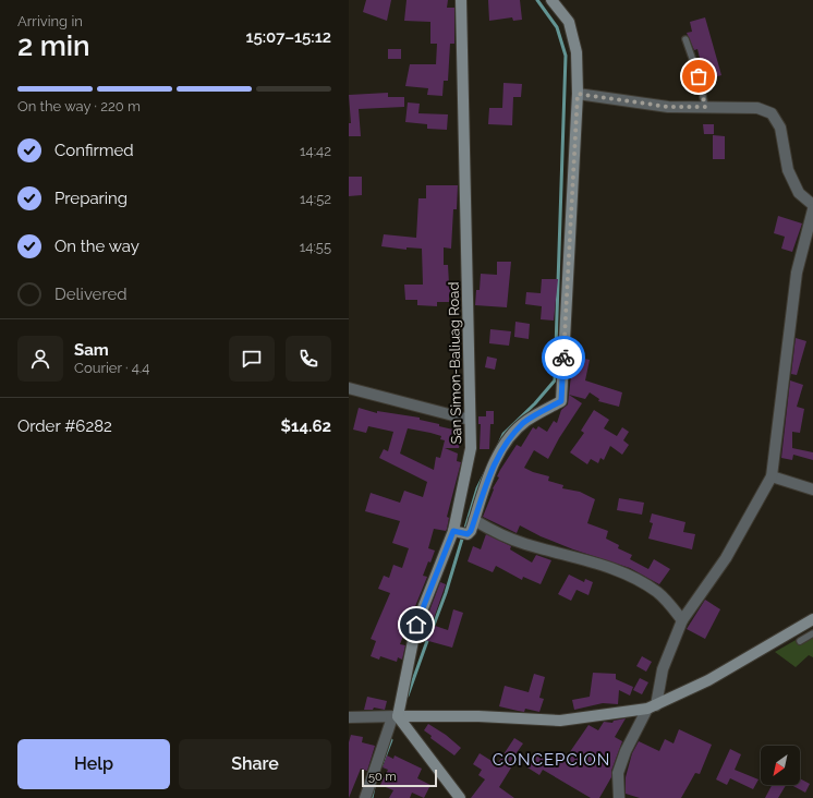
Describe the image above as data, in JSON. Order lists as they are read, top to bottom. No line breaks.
{"streets":{"main road":["San Simon-Baliuag Road"]},"districts":["CONCEPCION"],"scale_bar":"50 m","north":"bottom left","page":{"heading":["2 min","Arriving in","15:07–15:12"],"panel":["Sam","Courier · 4.4","Order #6282","$14.62"],"bar":"On the way · 220 m","list":[["Confirmed","14:42"],["Preparing","14:52"],["On the way","14:55"],"Delivered"],"buttons":["Help","Share"],"scale":"50 m"}}
